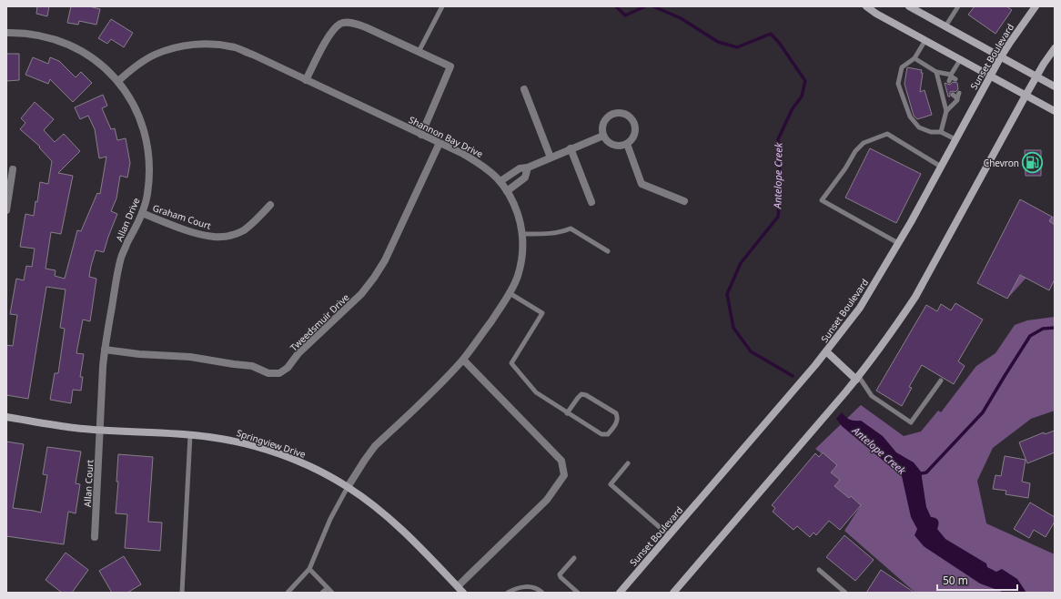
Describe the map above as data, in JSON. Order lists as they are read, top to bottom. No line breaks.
{"streets":{"main road":["Sunset Boulevard","Springview Drive"],"street":["Shannon Bay Drive","Graham Court","Allan Drive","Tweedsmuir Drive","Allan Court"]},"crossings":[["Shannon Bay Drive","Allan Drive"],["Shannon Bay Drive","Tweedsmuir Drive"],["Shannon Bay Drive","Springview Drive"],["Graham Court","Allan Drive"],["Allan Drive","Tweedsmuir Drive"],["Allan Drive","Springview Drive"],["Allan Drive","Allan Court"],["Springview Drive","Allan Court"]],"water":["Antelope Creek"],"places":{"fuel station":["Chevron"]},"scale_bar":"50 m"}
